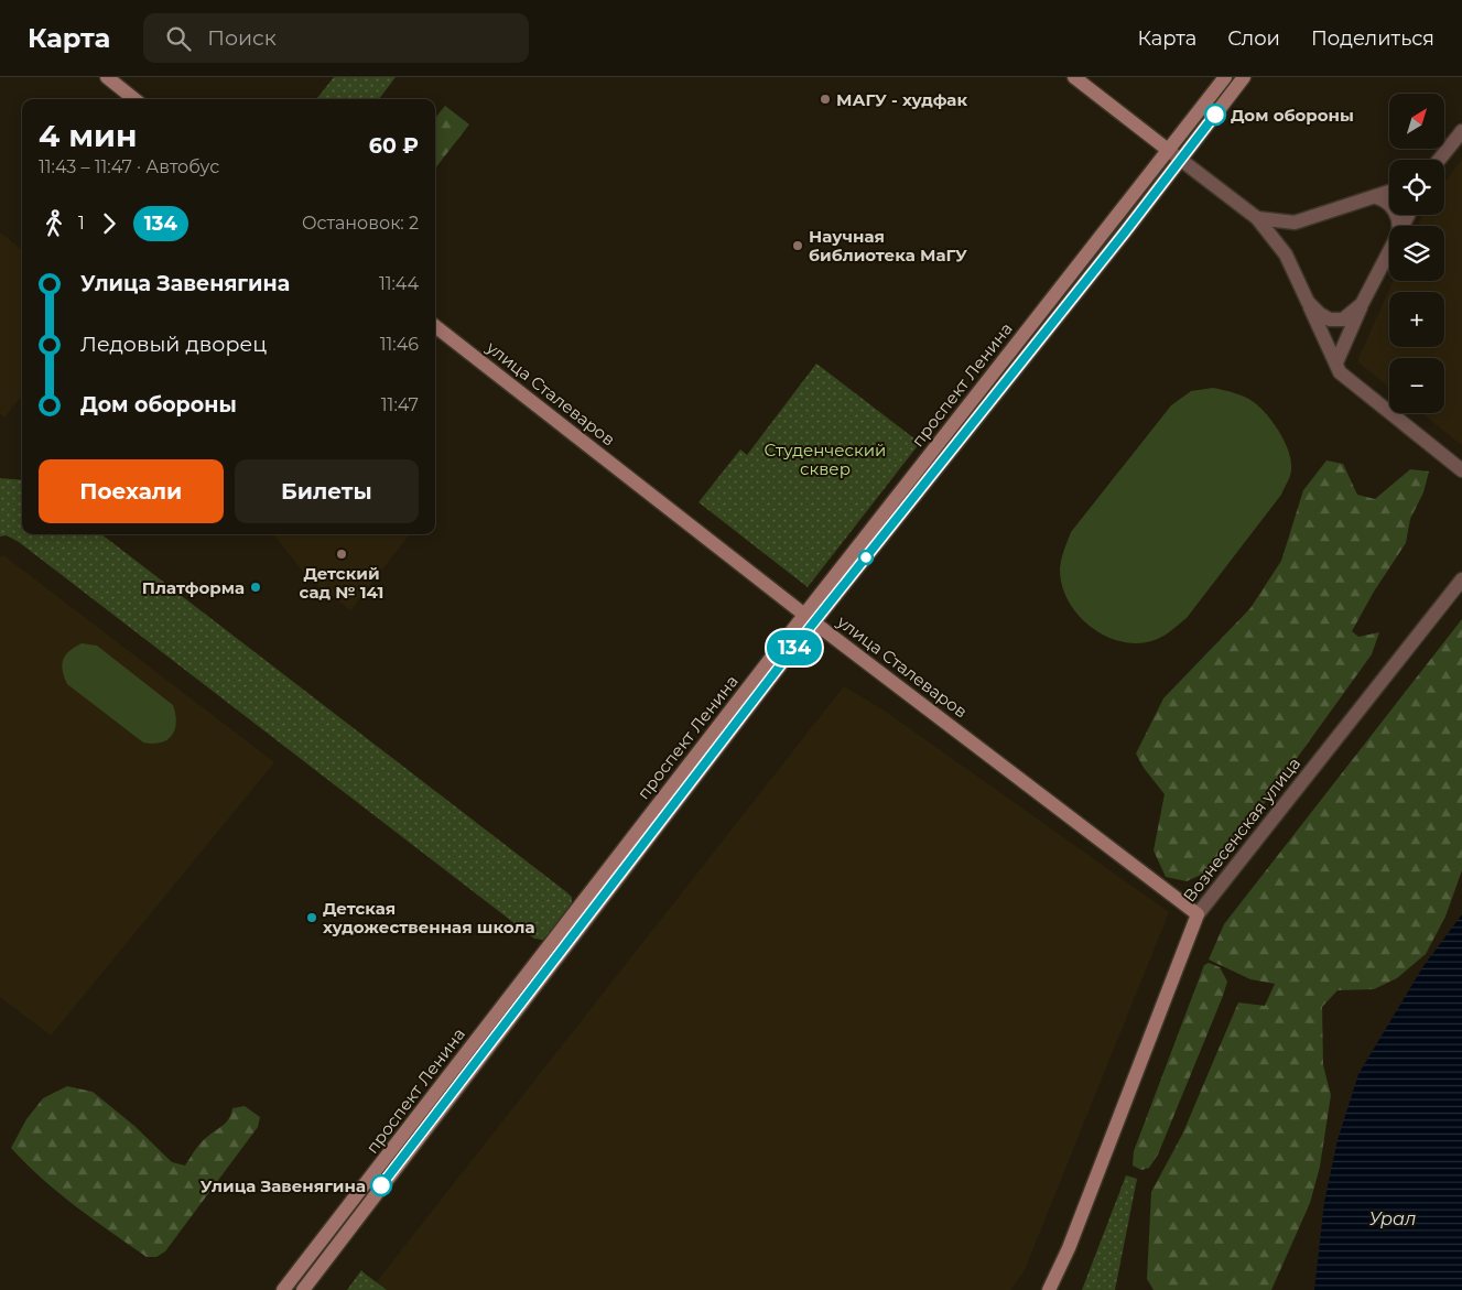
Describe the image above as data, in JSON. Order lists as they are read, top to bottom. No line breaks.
{"streets":{"main road":["проспект Ленина","улица Сталеваров","Вознесенская улица"]},"crossings":[["проспект Ленина","улица Сталеваров"],["улица Сталеваров","Вознесенская улица"]],"water":["Урал"],"parks":["Студенческий сквер"],"places":["МАГУ - худфак","Дом обороны","Научная библиотека МаГУ","Детский сад № 141","Платформа","Детская художественная школа","Улица Завенягина"],"lines":["bus line 134"],"north":"top right","page":{"header":"Карта","search":"Поиск","nav":["Карта","Слои","Поделиться"],"on_map":"134","map_buttons":["+","−"],"heading":["4 мин","11:43 – 11:47 · Автобус","60 ₽"],"legs":["1","134","Остановок: 2"],"list":[{"name":"Улица Завенягина","value":"11:44"},{"name":"Ледовый дворец","value":"11:46"},{"name":"Дом обороны","value":"11:47"}],"buttons":["Поехали","Билеты"]}}
